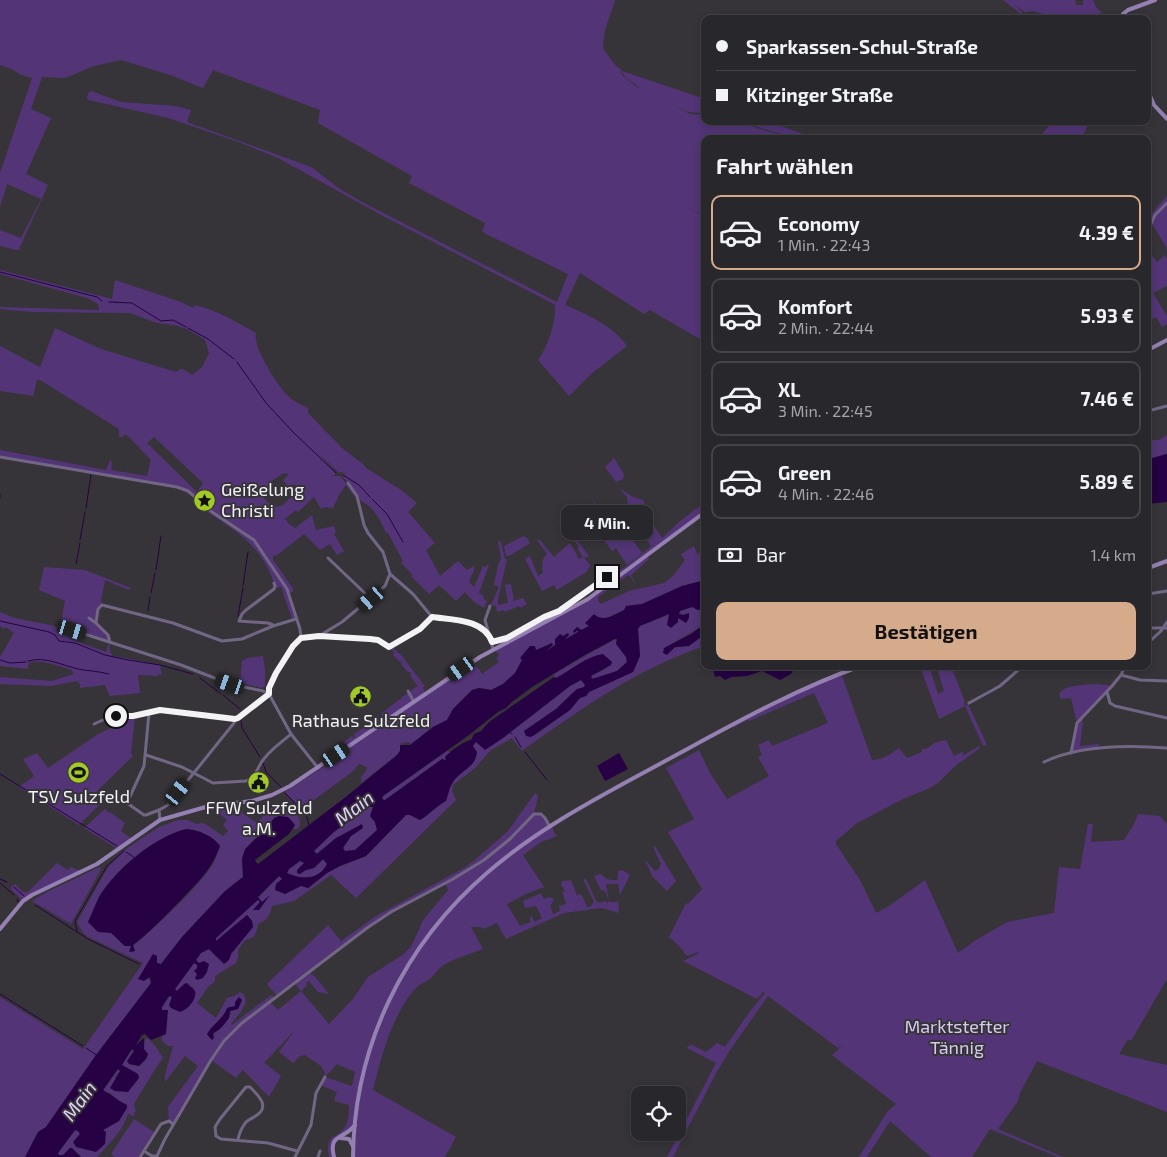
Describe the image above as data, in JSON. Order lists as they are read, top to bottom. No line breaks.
{"water":["Main"],"parks":["Marktstefter Tännig"],"places":{"place":["Geißelung Christi"],"public building":["Rathaus Sulzfeld","FFW Sulzfeld a.M."],"sports":["TSV Sulzfeld"]},"page":{"banner":["Sparkassen-Schul-Straße","Kitzinger Straße"],"heading":"Fahrt wählen","list":[{"name":"Economy","note":"1 Min. · 22:43","value":"4.39 €"},{"name":"Komfort","note":"2 Min. · 22:44","value":"5.93 €"},{"name":"XL","note":"3 Min. · 22:45","value":"7.46 €"},{"name":"Green","note":"4 Min. · 22:46","value":"5.89 €"}],"bubble":"4 Min.","pay":["Bar","1.4 km"],"buttons":"Bestätigen"}}
